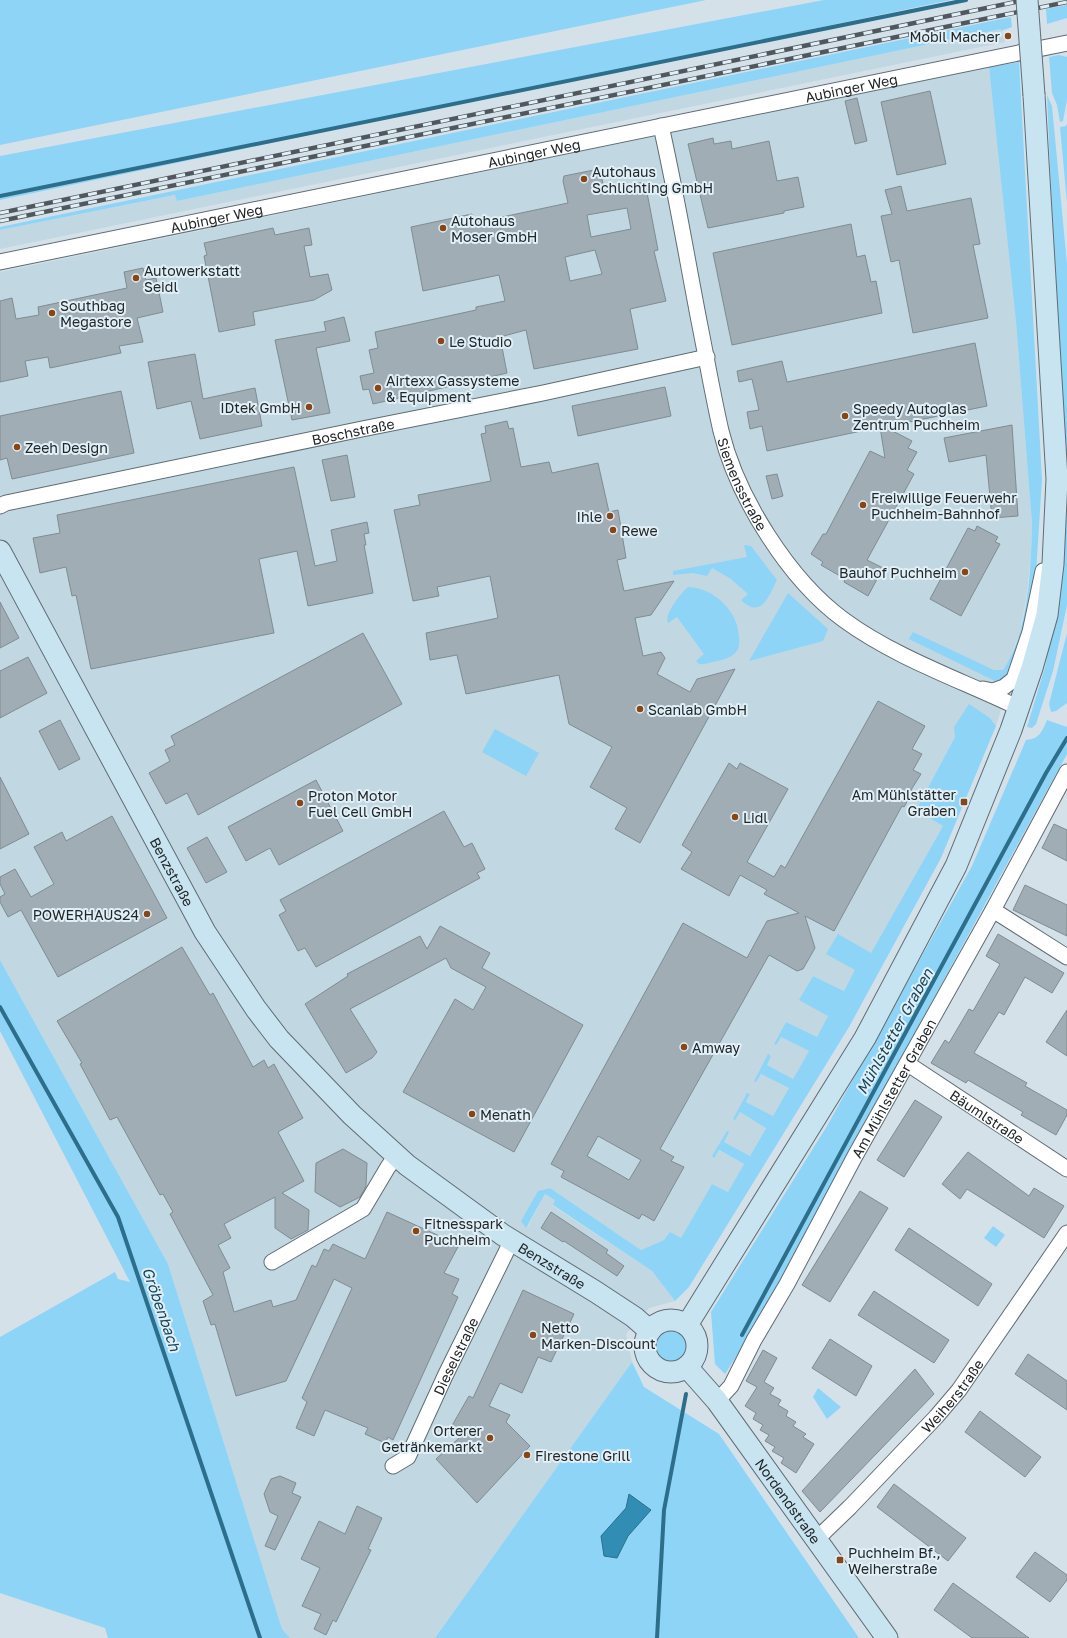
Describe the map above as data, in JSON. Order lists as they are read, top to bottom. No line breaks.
{"streets":{"street":["Aubinger Weg","Boschstraße","Siemensstraße","Benzstraße","Am Mühlstetter Graben","Bäumlstraße","Dieselstraße","Weiherstraße","Nordendstraße"]},"crossings":[["Aubinger Weg","Siemensstraße"],["Boschstraße","Siemensstraße"],["Benzstraße","Dieselstraße"],["Benzstraße","Nordendstraße"],["Am Mühlstetter Graben","Bäumlstraße"],["Am Mühlstetter Graben","Nordendstraße"],["Weiherstraße","Nordendstraße"]],"water":["Mühlstetter Graben","Gröbenbach"],"places":{"other":["Mobil Macher","Autohaus Schlichting GmbH","Autohaus Moser GmbH","Autowerkstatt Seidl","Southbag Megastore","Le Studio","Airtexx Gassysteme & Equipment","IDtek GmbH","Speedy Autoglas Zentrum Puchheim","Zeeh Design","Freiwillige Feuerwehr Puchheim-Bahnhof","Ihle","Rewe","Bauhof Puchheim","Scanlab GmbH","Proton Motor Fuel Cell GmbH","Lidl","POWERHAUS24","Amway","Menath","Fitnesspark Puchheim","Netto Marken-Discount","Orterer Getränkemarkt","Firestone Grill"],"transit":["Am Mühlstätter Graben","Puchheim Bf., Weiherstraße"]}}
